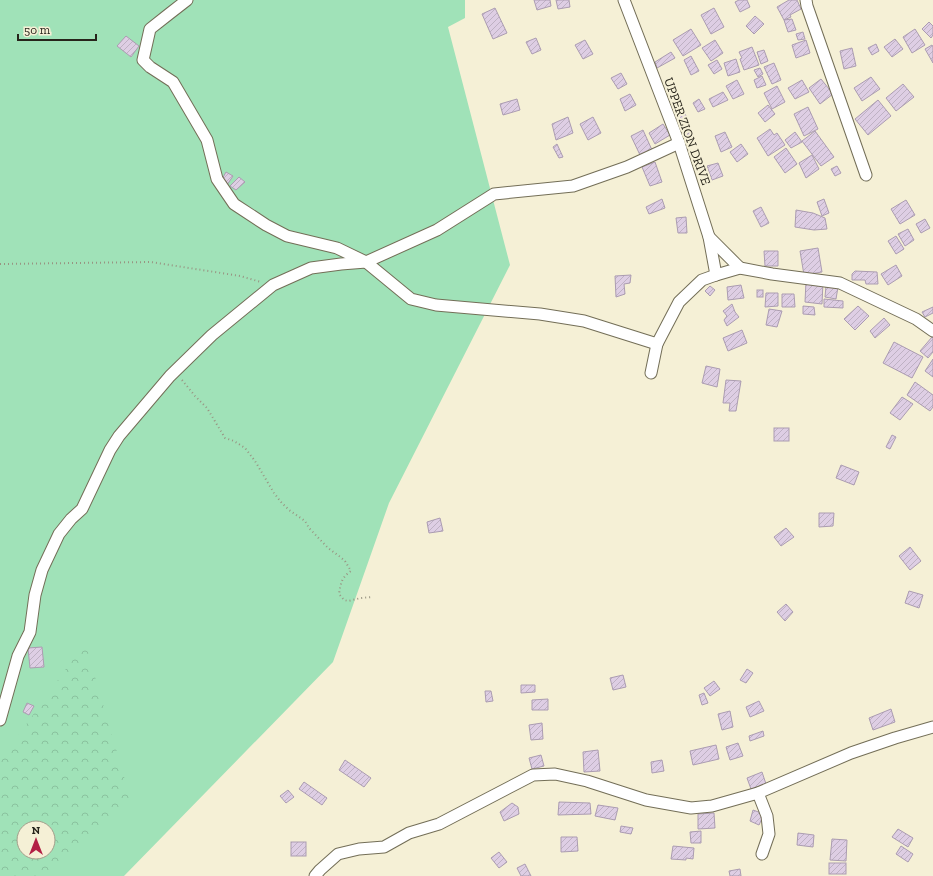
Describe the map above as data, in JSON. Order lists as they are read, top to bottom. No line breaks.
{"streets":{"street":["UPPER ZION DRIVE"]},"scale_bar":"50 m","north":"top"}
